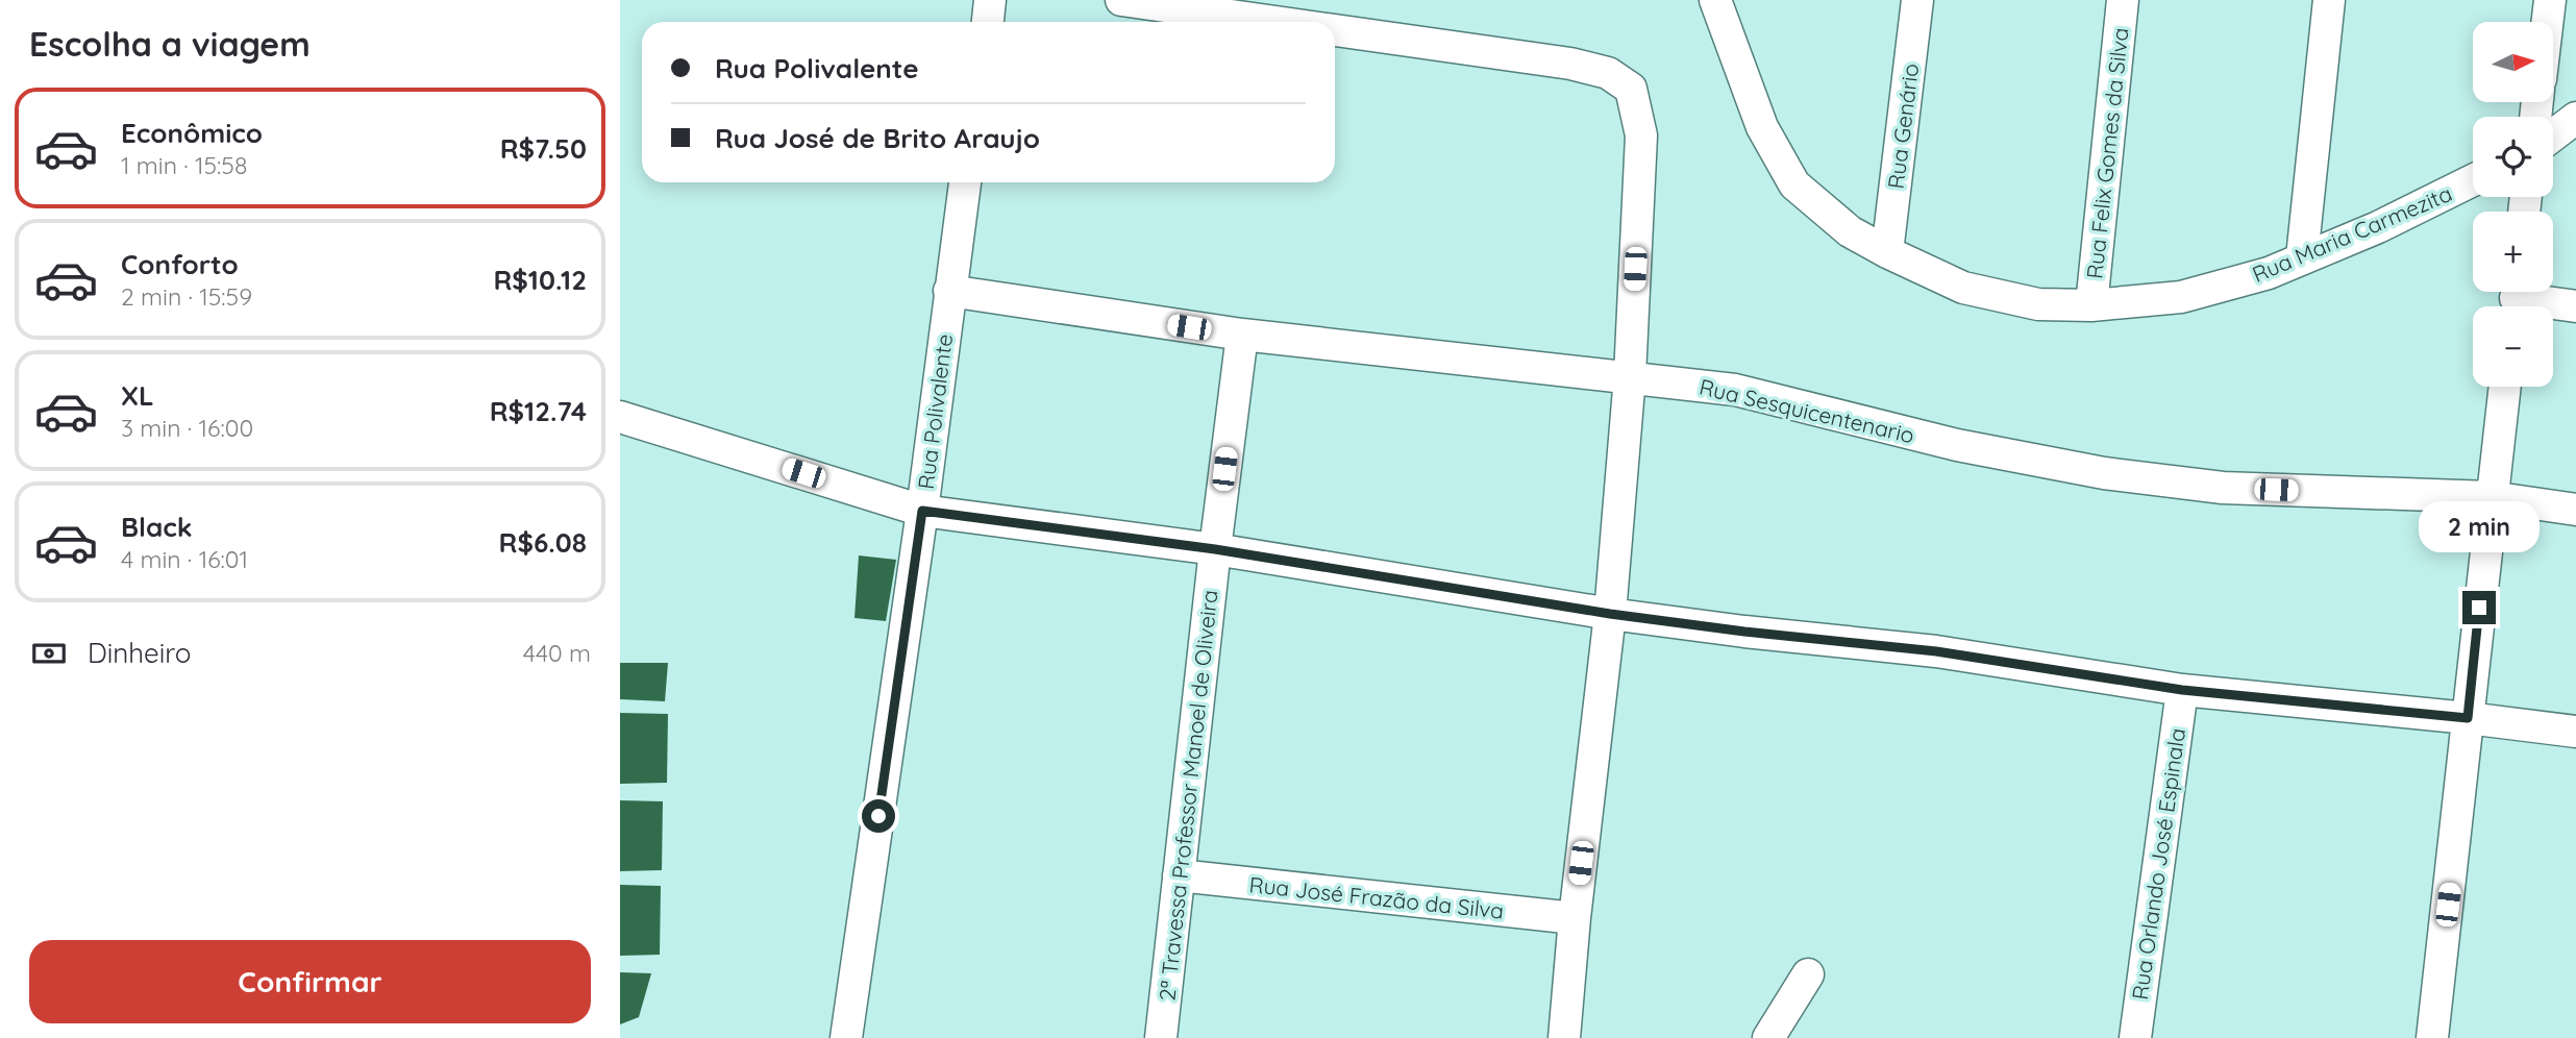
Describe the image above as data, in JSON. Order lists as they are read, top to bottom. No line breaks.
{"streets":{"street":["Rua Genário","Rua Felix Gomes da Silva","Rua Maria Carmezita","Rua Sesquicentenario","Rua Polivalente","2ª Travessa Professor Manoel de Oliveira","Rua Orlando José Espinala","Rua José Frazão da Silva"]},"crossings":[["Rua Genário","Rua Maria Carmezita"],["Rua Felix Gomes da Silva","Rua Maria Carmezita"],["Rua Sesquicentenario","Rua Polivalente"],["Rua Sesquicentenario","2ª Travessa Professor Manoel de Oliveira"],["2ª Travessa Professor Manoel de Oliveira","Rua José Frazão da Silva"]],"north":"right","page":{"heading":"Escolha a viagem","map_buttons":["+","−"],"banner":["Rua Polivalente","Rua José de Brito Araujo"],"list":[{"name":"Econômico","note":"1 min · 15:58","value":"R$7.50"},{"name":"Conforto","note":"2 min · 15:59","value":"R$10.12"},{"name":"XL","note":"3 min · 16:00","value":"R$12.74"},{"name":"Black","note":"4 min · 16:01","value":"R$6.08"}],"bubble":"2 min","pay":["Dinheiro","440 m"],"buttons":"Confirmar"}}
